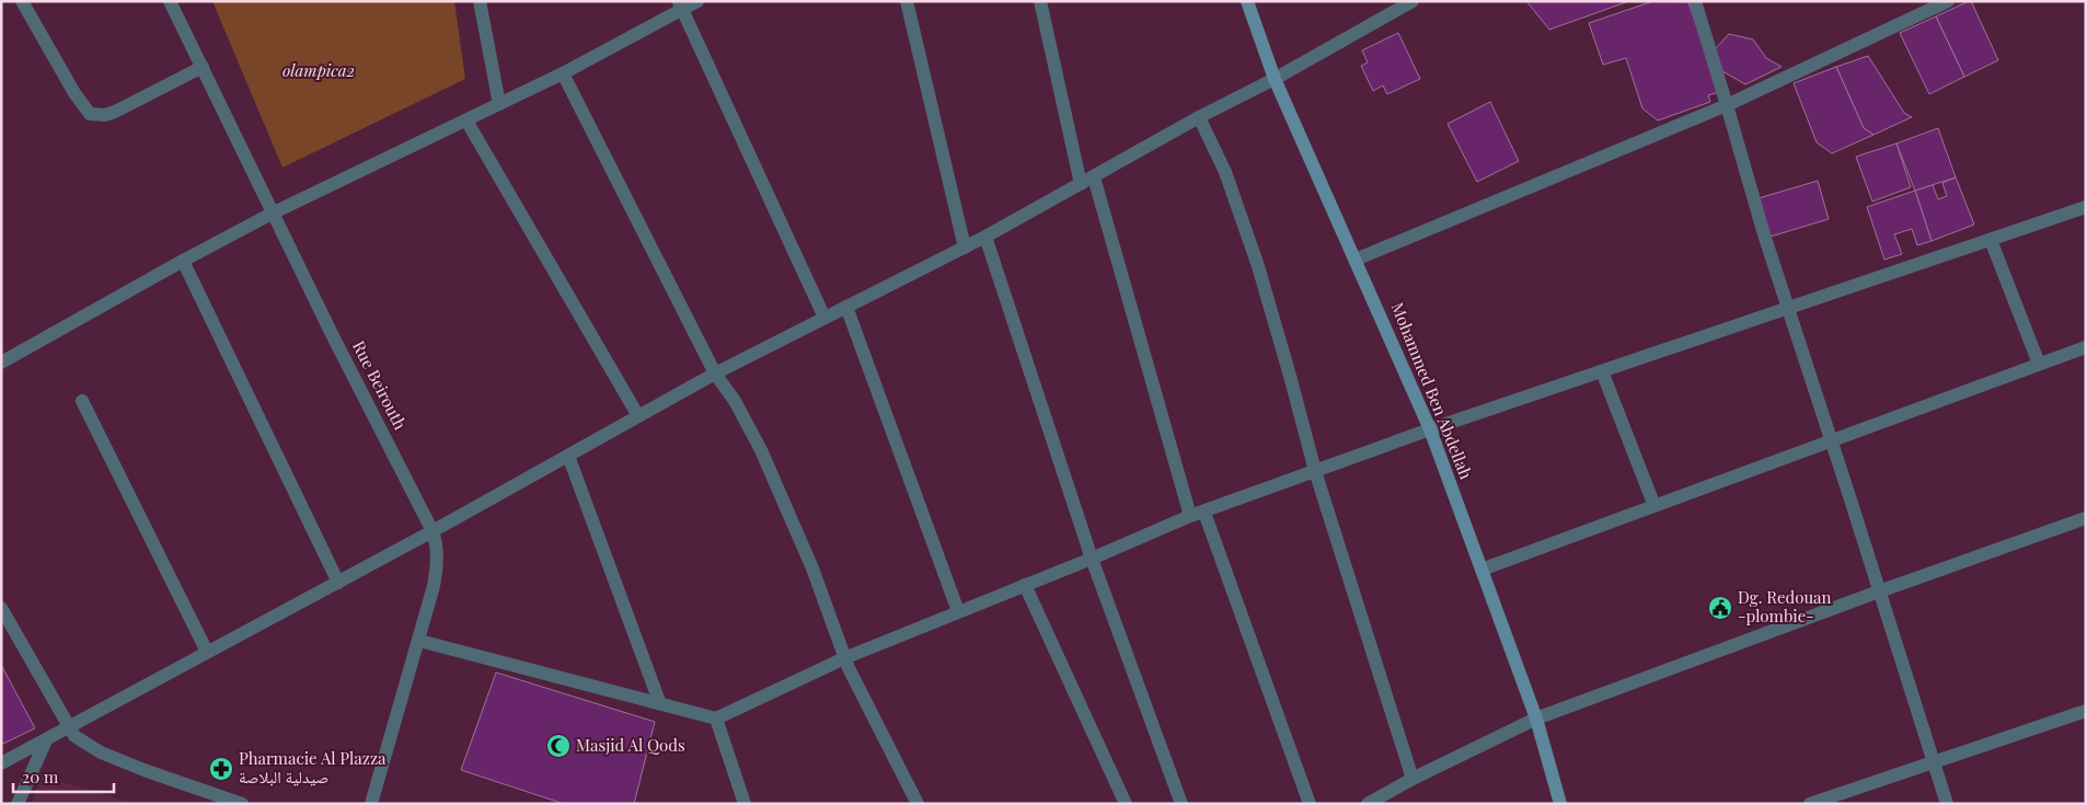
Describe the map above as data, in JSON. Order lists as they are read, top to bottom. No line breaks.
{"streets":{"street":["Rue Beirouth","Mohammed Ben Abdellah"]},"parks":["olampica2"],"places":{"public building":["Dg. Redouan -plombie-"],"mosque":["Masjid Al Qods"],"pharmacy":["Pharmacie Al Plazza صيدلية البلاصة"]},"scale_bar":"20 m"}
